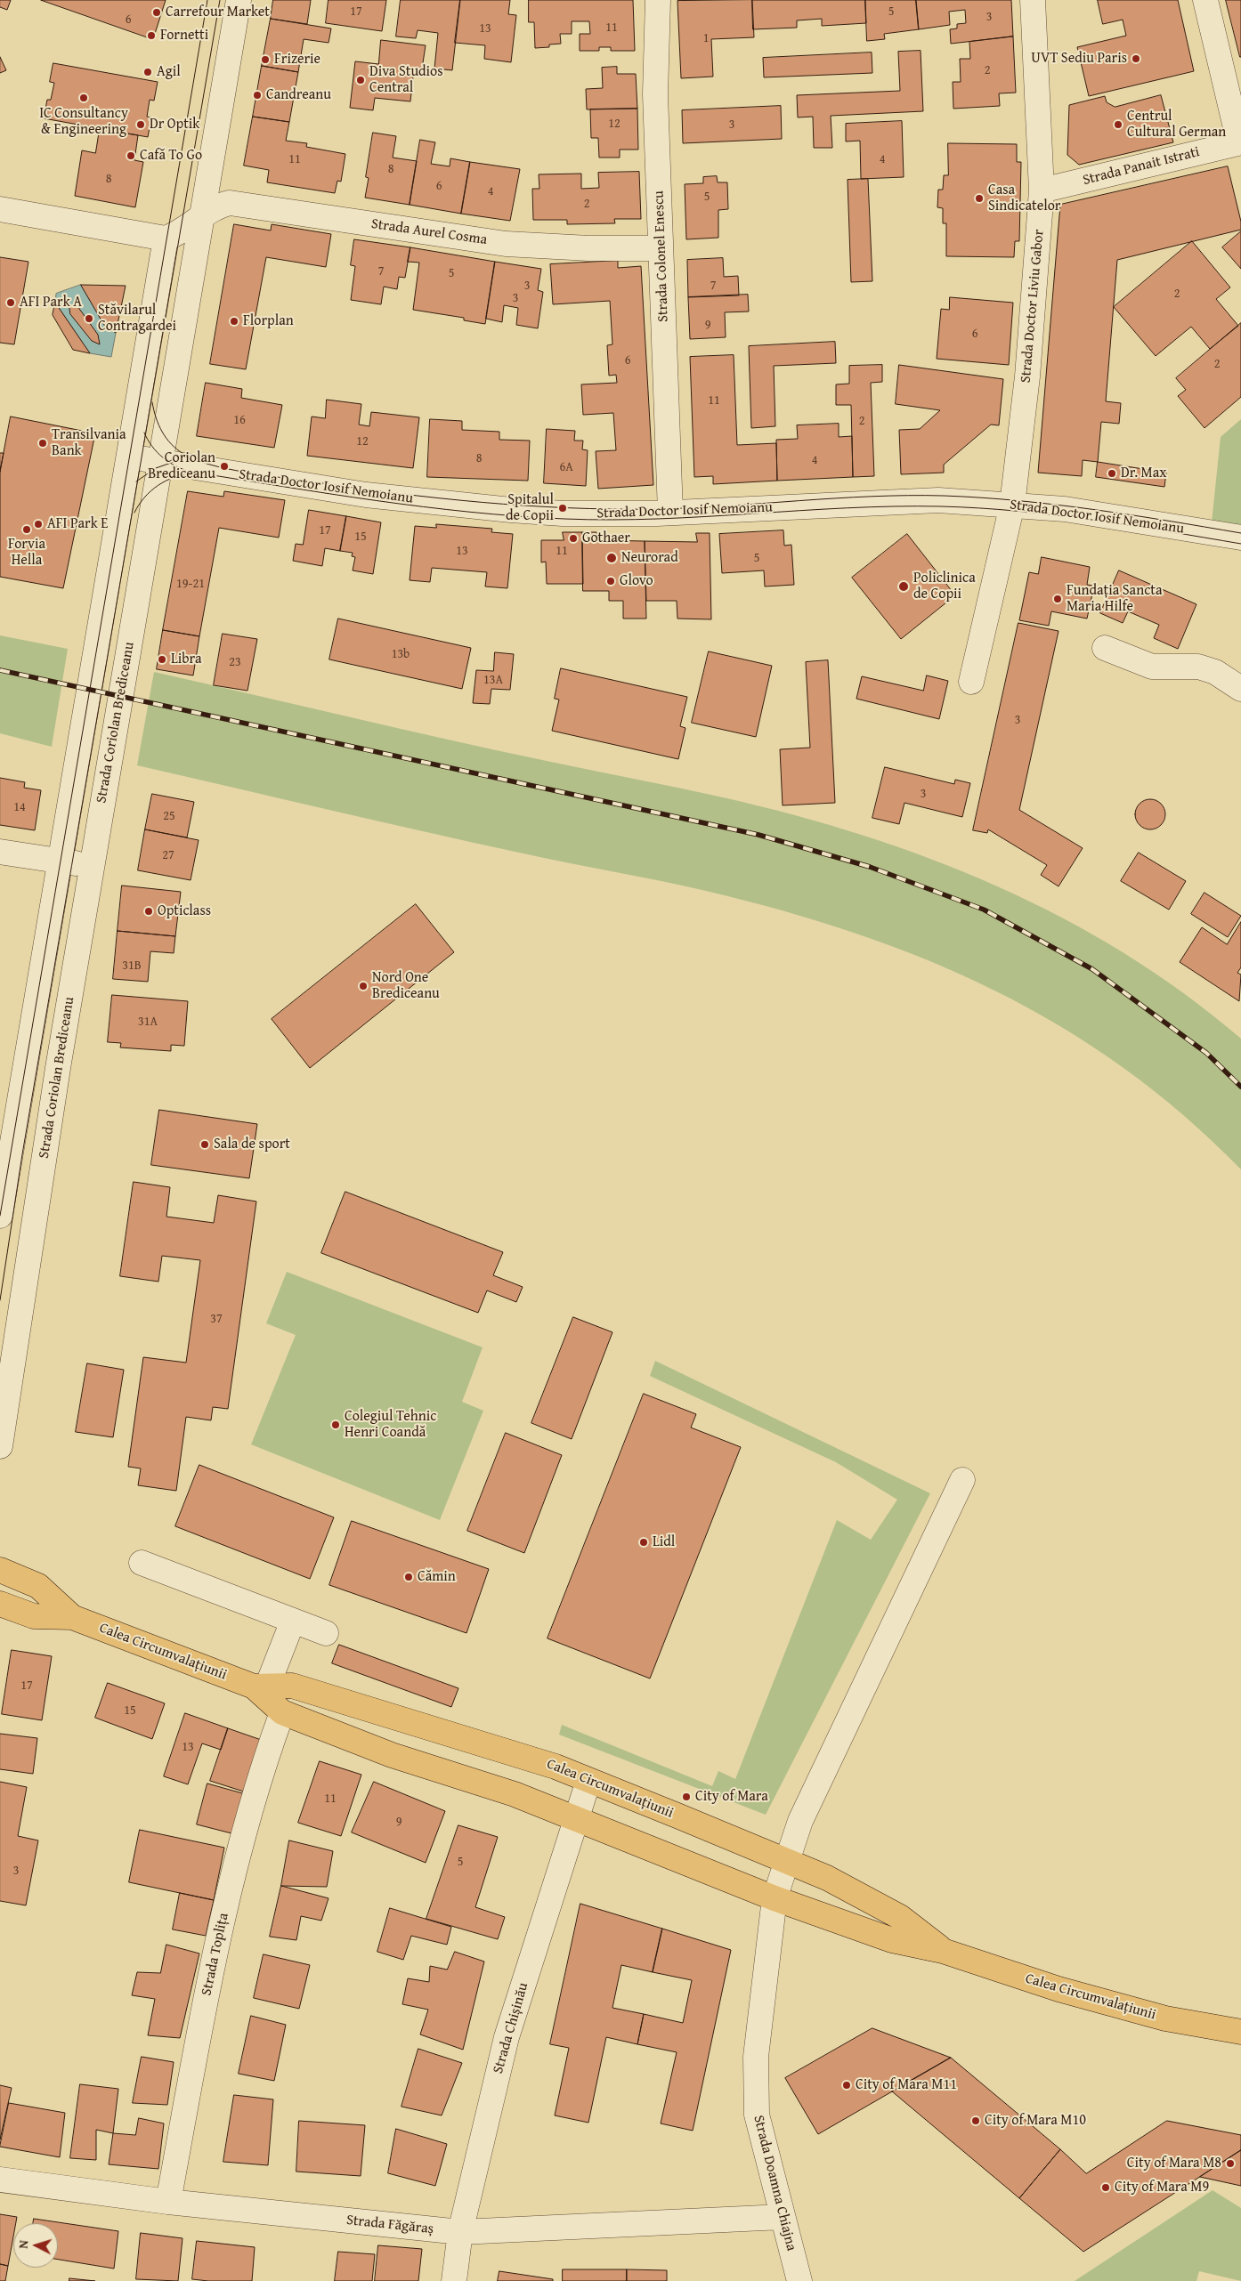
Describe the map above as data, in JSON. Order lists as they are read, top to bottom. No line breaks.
{"streets":{"main road":["Calea Circumvalațiunii"],"street":["Strada Panait Istrati","Strada Aurel Cosma","Strada Colonel Enescu","Strada Doctor Liviu Gabor","Strada Doctor Iosif Nemoianu","Strada Coriolan Brediceanu","Strada Toplița","Strada Chișinău","Strada Doamna Chiajna","Strada Făgăraș"]},"crossings":[["Strada Panait Istrati","Strada Doctor Liviu Gabor"],["Strada Aurel Cosma","Strada Colonel Enescu"],["Strada Aurel Cosma","Strada Coriolan Brediceanu"],["Strada Colonel Enescu","Strada Doctor Iosif Nemoianu"],["Strada Doctor Liviu Gabor","Strada Doctor Iosif Nemoianu"],["Strada Doctor Iosif Nemoianu","Strada Coriolan Brediceanu"],["Calea Circumvalațiunii","Strada Toplița"],["Calea Circumvalațiunii","Strada Chișinău"],["Calea Circumvalațiunii","Strada Doamna Chiajna"],["Strada Toplița","Strada Făgăraș"],["Strada Chișinău","Strada Făgăraș"],["Strada Doamna Chiajna","Strada Făgăraș"]],"places":["Carrefour Market","Fornetti","UVT Sediu Paris","Frizerie","Agil","Diva Studios Central","Candreanu","IC Consultancy & Engineering","Dr Optik","Centrul Cultural German","Cafă To Go","Casa Sindicatelor","AFI Park A","Stăvilarul Contragardei","Florplan","Transilvania Bank","Coriolan Brediceanu","Dr. Max","Spitalul de Copii","AFI Park E","Forvia Hella","Gothaer","Neurorad","Glovo","Policlinica de Copii","Fundația Sancta Maria Hilfe","Libra","Opticlass","Nord One Brediceanu","Sala de sport","Colegiul Tehnic Henri Coandă","Lidl","Cămin","City of Mara","City of Mara M11","City of Mara M10","City of Mara M8","City of Mara M9"],"house_numbers":["17","5","3","6","11","13","1","2","12","3","11","4","8","8","6","4","5","2","7","5","3","7","2","3","9","6","6","2","11","16","2","12","8","4","6A","17","15","13","11","5","19-21","13b","23","13A","3","3","14","25","27","31B","31A","37","17","15","13","11","9","5","3"],"north":"left"}
